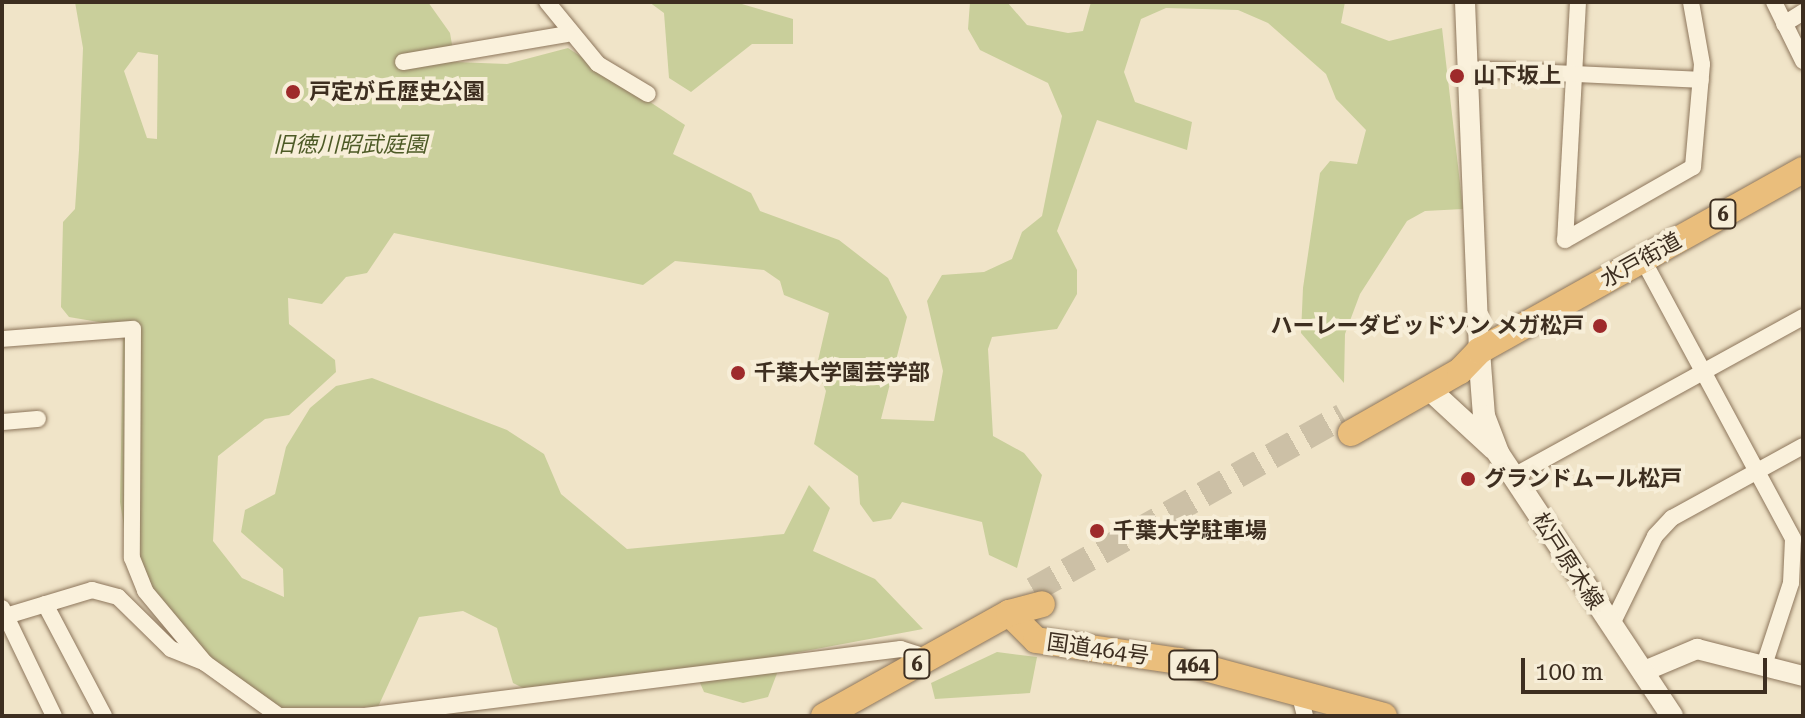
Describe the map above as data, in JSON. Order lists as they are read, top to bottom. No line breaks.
{"streets":{"highway":["6","水戸街道","国道464号","464"],"main road":["松戸原木線"]},"crossings":[["6","国道464号"],["水戸街道","松戸原木線"]],"parks":["旧徳川昭武庭園"],"places":["山下坂上","戸定が丘歴史公園","ハーレーダビッドソン メガ松戸","千葉大学園芸学部","グランドムール松戸","千葉大学駐車場"],"scale_bar":"100 m"}
